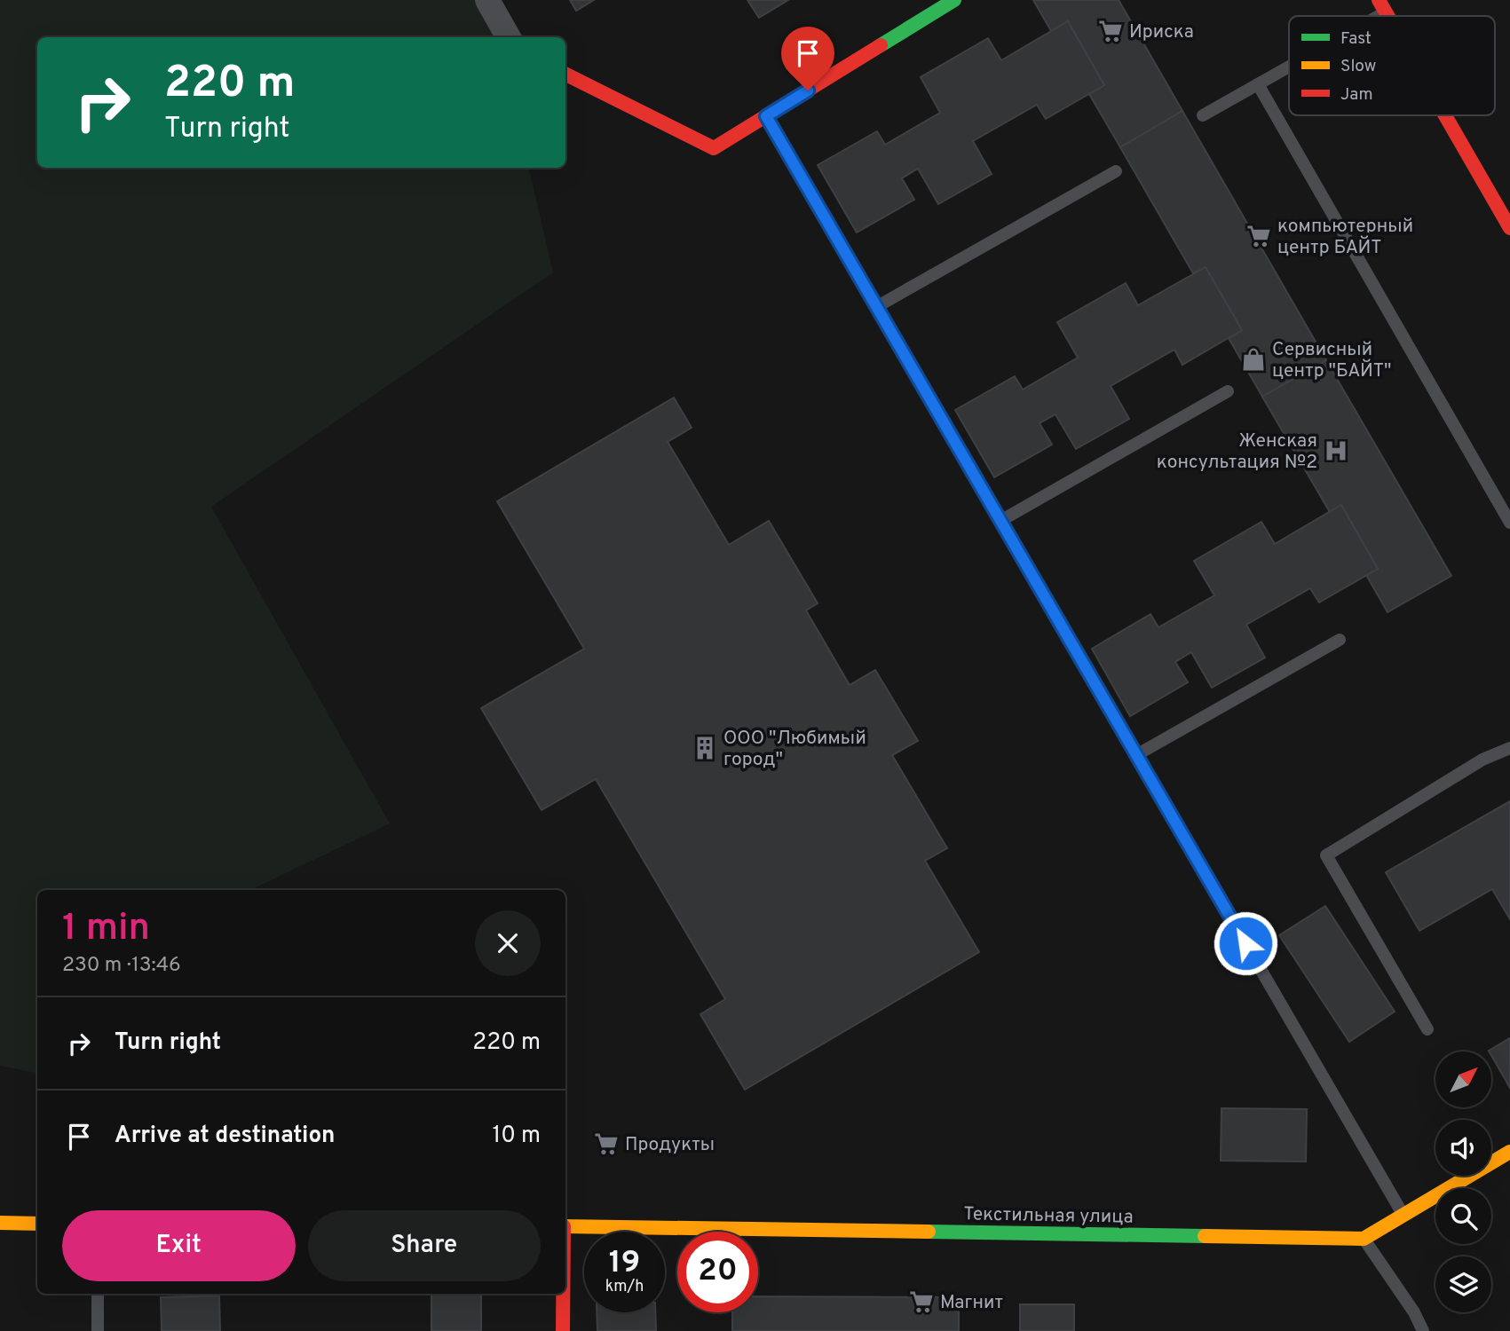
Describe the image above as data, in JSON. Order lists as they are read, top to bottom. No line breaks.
{"streets":{"main road":["Текстильная улица"]},"places":{"supermarket":["Ириска","компьютерный центр БАЙТ","Продукты","Магнит"],"shop":["Сервисный центр \"БАЙТ\""],"hospital":["Женская консультация №2"],"building":["ООО \"Любимый город\""]},"legend":["Fast","Slow","Jam"],"north":"top right","page":{"turn":["220 m","Turn right"],"heading":["1 min","230 m · 13:46"],"list":[{"name":"Turn right","value":"220 m"},{"name":"Arrive at destination","value":"10 m"}],"buttons":["Exit","Share"],"speed":"19 km/h","limit":"20"}}
